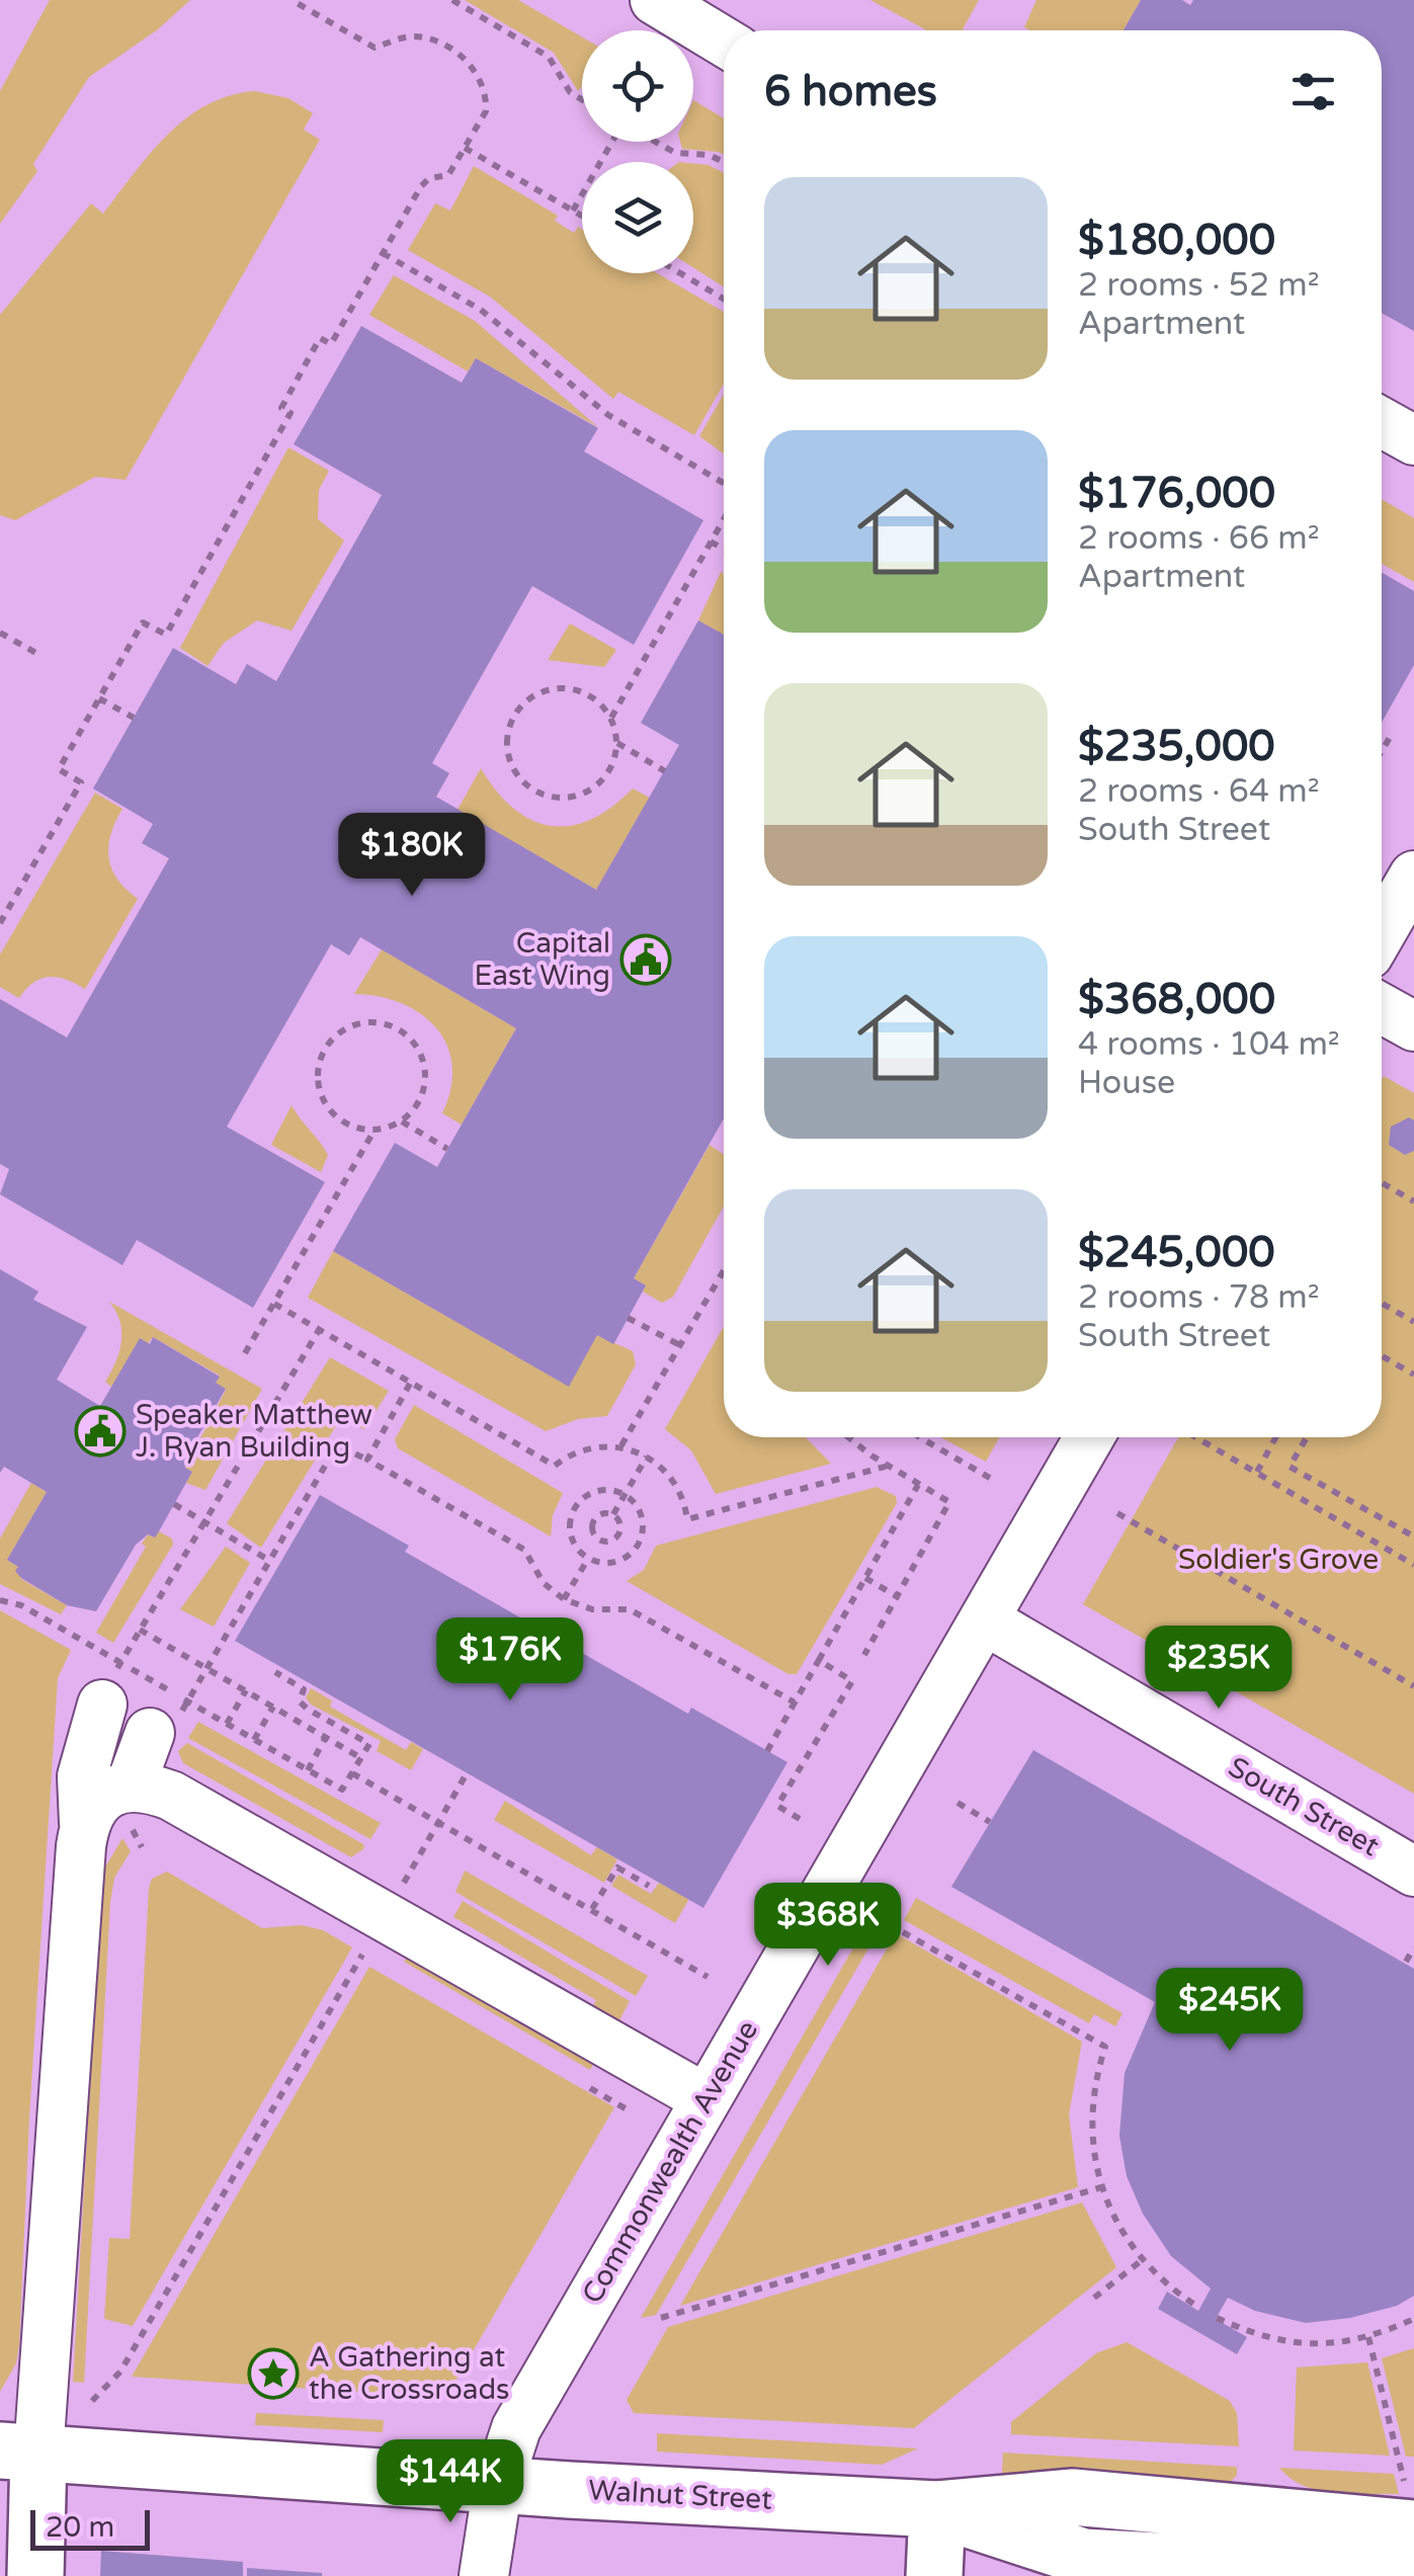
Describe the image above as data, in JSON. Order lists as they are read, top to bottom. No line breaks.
{"streets":{"main road":["Walnut Street"],"street":["South Street","Commonwealth Avenue"]},"crossings":[["South Street","Commonwealth Avenue"],["Commonwealth Avenue","Walnut Street"]],"parks":["Soldier's Grove"],"places":{"public building":["Capital East Wing","Speaker Matthew J. Ryan Building"],"place":["A Gathering at the Crossroads"]},"scale_bar":"20 m","page":{"heading":"6 homes","list":[{"name":"$180,000","note":"2 rooms · 52 m² · Apartment"},{"name":"$176,000","note":"2 rooms · 66 m² · Apartment"},{"name":"$235,000","note":"2 rooms · 64 m² · South Street"},{"name":"$368,000","note":"4 rooms · 104 m² · House"},{"name":"$245,000","note":"2 rooms · 78 m² · South Street"}],"price":["$180K","$176K","$235K","$368K","$245K","$144K"],"scale":"20 m"}}
